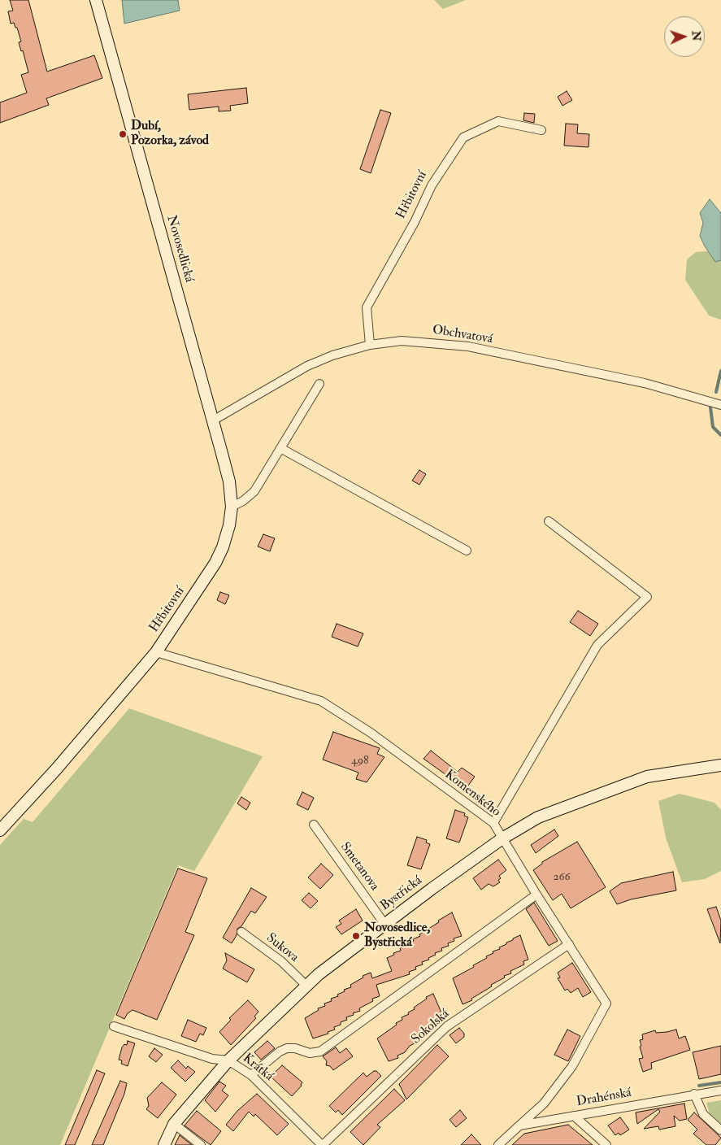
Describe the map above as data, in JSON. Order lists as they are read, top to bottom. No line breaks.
{"streets":{"street":["Hřbitovní","Novosedlická","Obchvatová","Komenského","Smetanova","Bystřická","Sukova","Sokolská","Krátká","Drahénská"]},"crossings":[["Hřbitovní","Novosedlická"],["Hřbitovní","Obchvatová"],["Hřbitovní","Komenského"],["Novosedlická","Obchvatová"],["Komenského","Bystřická"],["Komenského","Sokolská"],["Komenského","Drahénská"],["Smetanova","Bystřická"],["Bystřická","Sukova"],["Bystřická","Krátká"],["Sokolská","Krátká"]],"places":["Dubí, Pozorka, závod","Novosedlice, Bystřická"],"house_numbers":["498","266"],"north":"right"}
